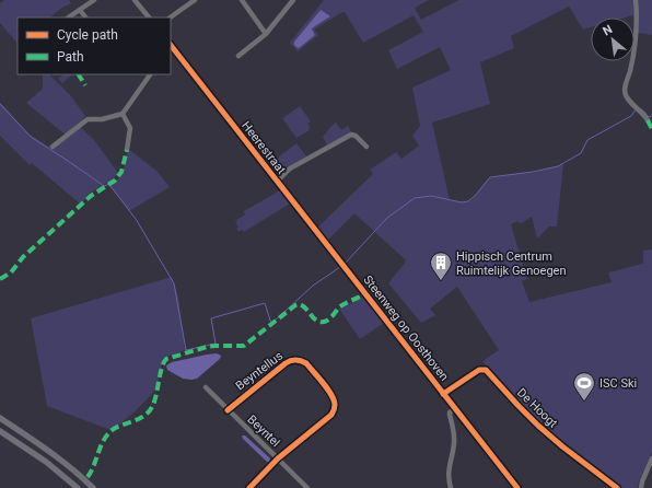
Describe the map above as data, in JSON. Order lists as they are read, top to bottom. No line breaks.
{"streets":{"street":["Heerestraat","Steenweg op Oosthoven","Beyntellus","De Hoogt","Beyntel"]},"crossings":[["Heerestraat","Steenweg op Oosthoven"],["Steenweg op Oosthoven","De Hoogt"],["Beyntellus","Beyntel"]],"places":{"building":["Hippisch Centrum Ruimtelijk Genoegen"],"sports":["ISC Ski"]},"legend":["Cycle path","Path"],"north":"top left"}
